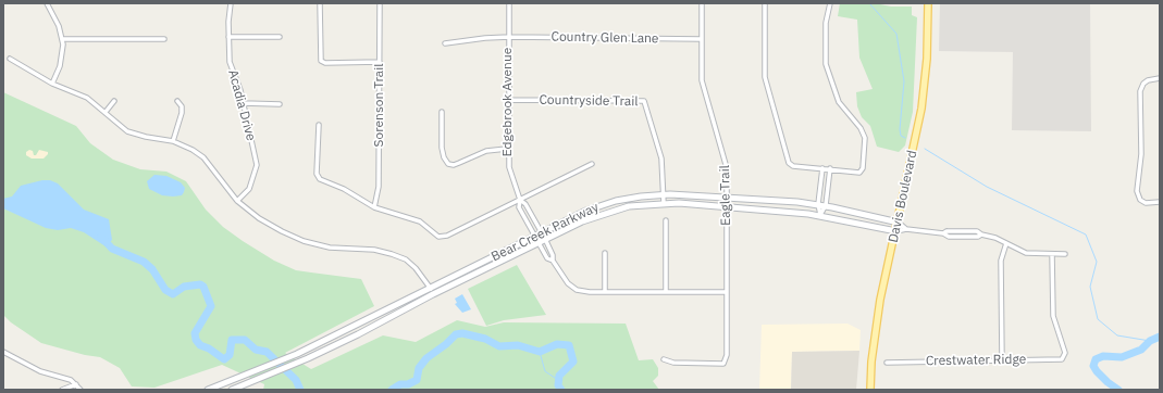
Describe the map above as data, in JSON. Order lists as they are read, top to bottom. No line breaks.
{"streets":{"main road":["Davis Boulevard","Bear Creek Parkway"],"street":["Country Glen Lane","Countryside Trail","Edgebrook Avenue","Acadia Drive","Sorenson Trail","Eagle Trail","Crestwater Ridge"]},"crossings":[["Country Glen Lane","Edgebrook Avenue"],["Country Glen Lane","Eagle Trail"],["Countryside Trail","Edgebrook Avenue"],["Countryside Trail","Bear Creek Parkway"],["Edgebrook Avenue","Eagle Trail"],["Edgebrook Avenue","Bear Creek Parkway"],["Eagle Trail","Bear Creek Parkway"],["Davis Boulevard","Bear Creek Parkway"],["Bear Creek Parkway","Crestwater Ridge"]]}
